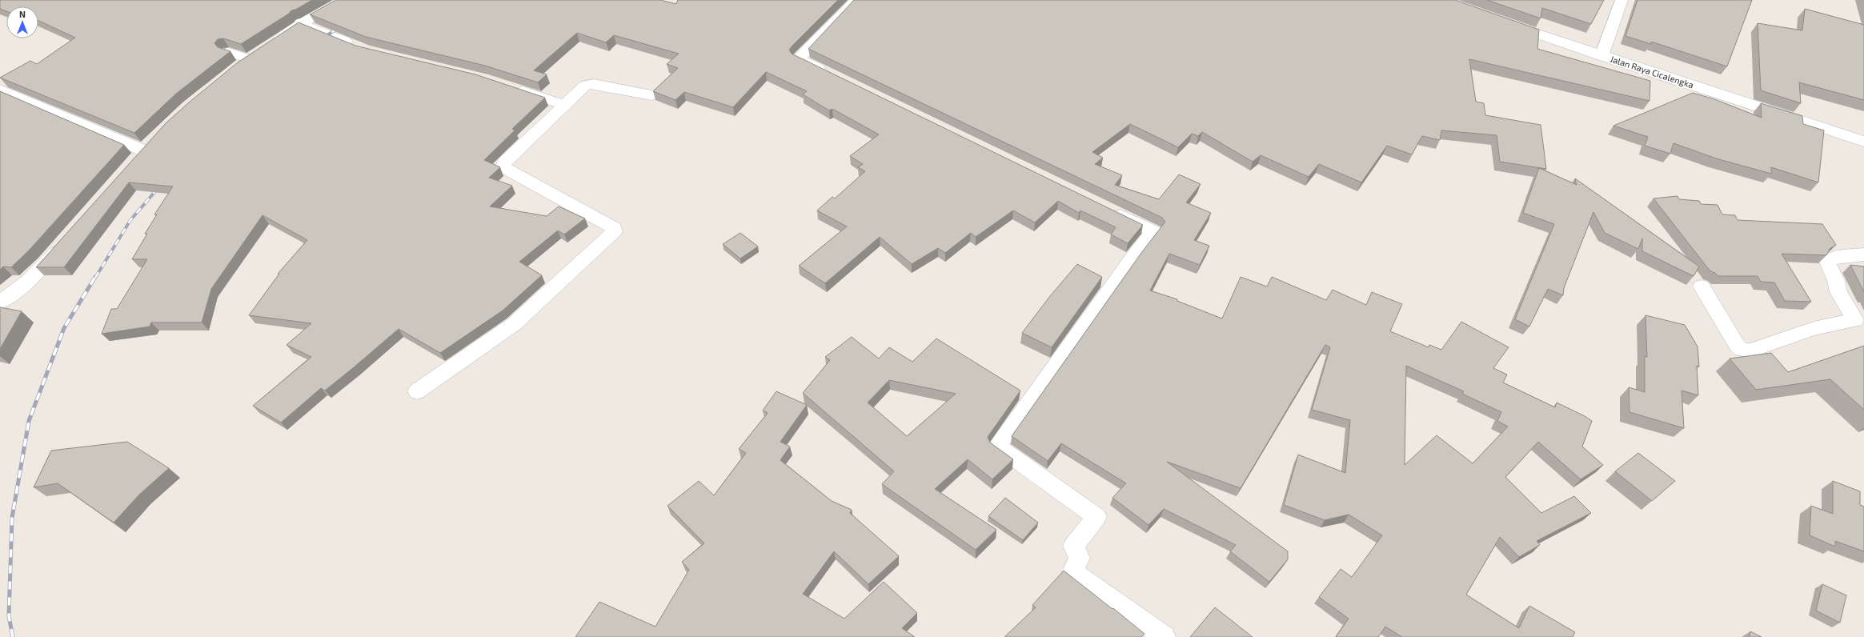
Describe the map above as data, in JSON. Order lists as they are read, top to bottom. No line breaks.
{"streets":{"street":["Jalan Raya Cicalengka"]},"north":"top"}
